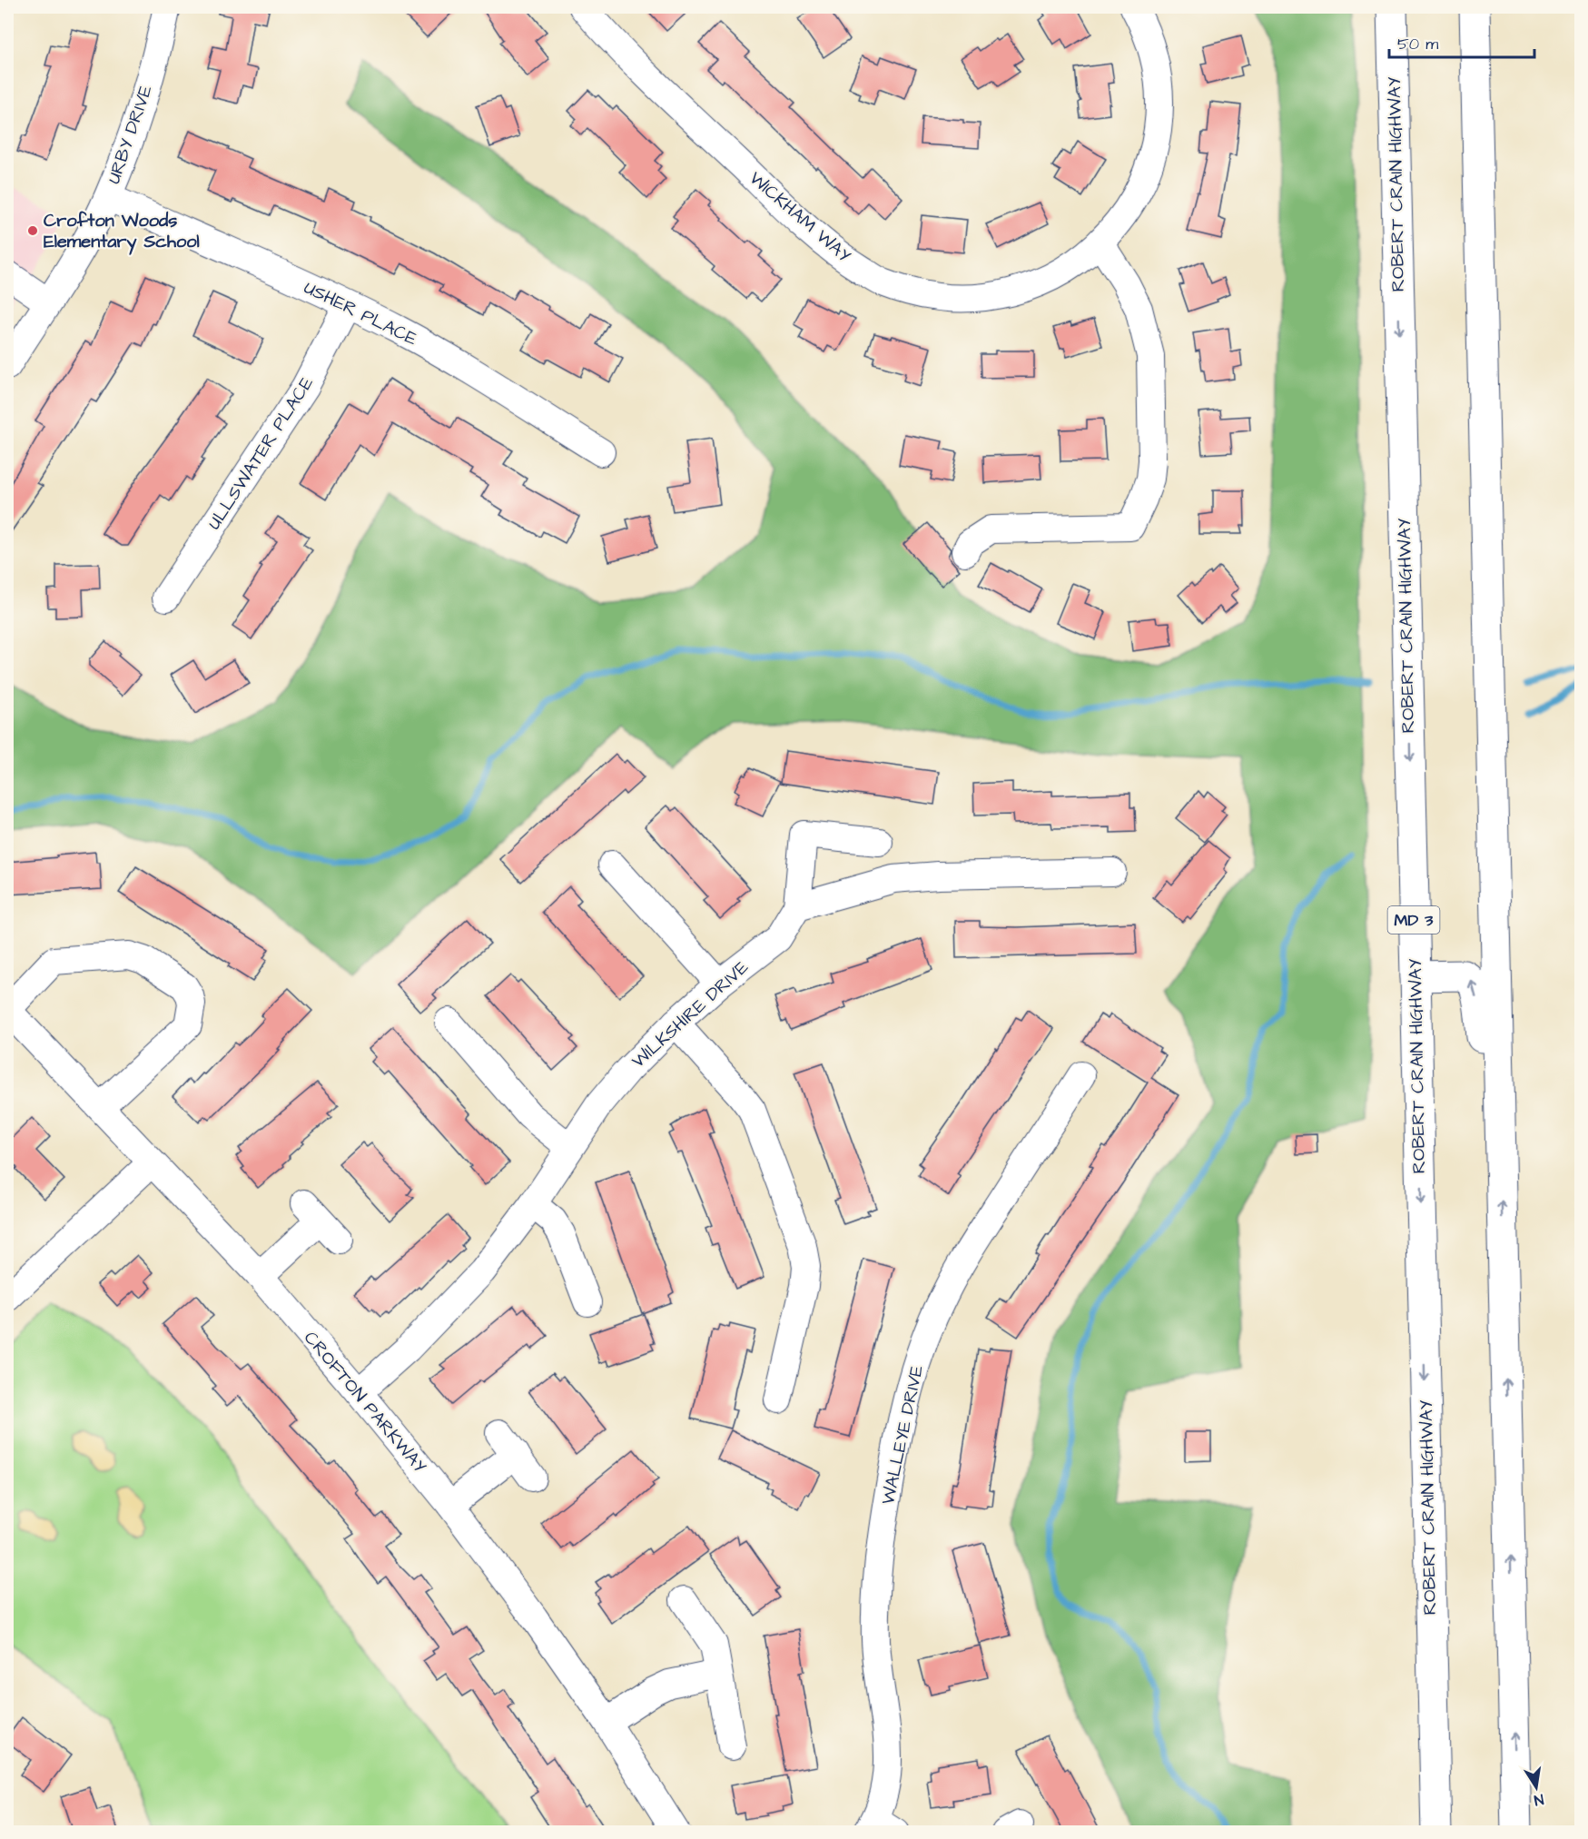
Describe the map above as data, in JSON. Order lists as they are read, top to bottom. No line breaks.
{"streets":{"highway":["ROBERT CRAIN HIGHWAY","MD 3"],"street":["URBY DRIVE","WICKHAM WAY","USHER PLACE","ULLSWATER PLACE","WILKSHIRE DRIVE","CROFTON PARKWAY","WALLEYE DRIVE"]},"crossings":[["URBY DRIVE","USHER PLACE"],["USHER PLACE","ULLSWATER PLACE"],["WILKSHIRE DRIVE","CROFTON PARKWAY"]],"places":["Crofton Woods Elementary School"],"scale_bar":"50 m","north":"bottom"}
